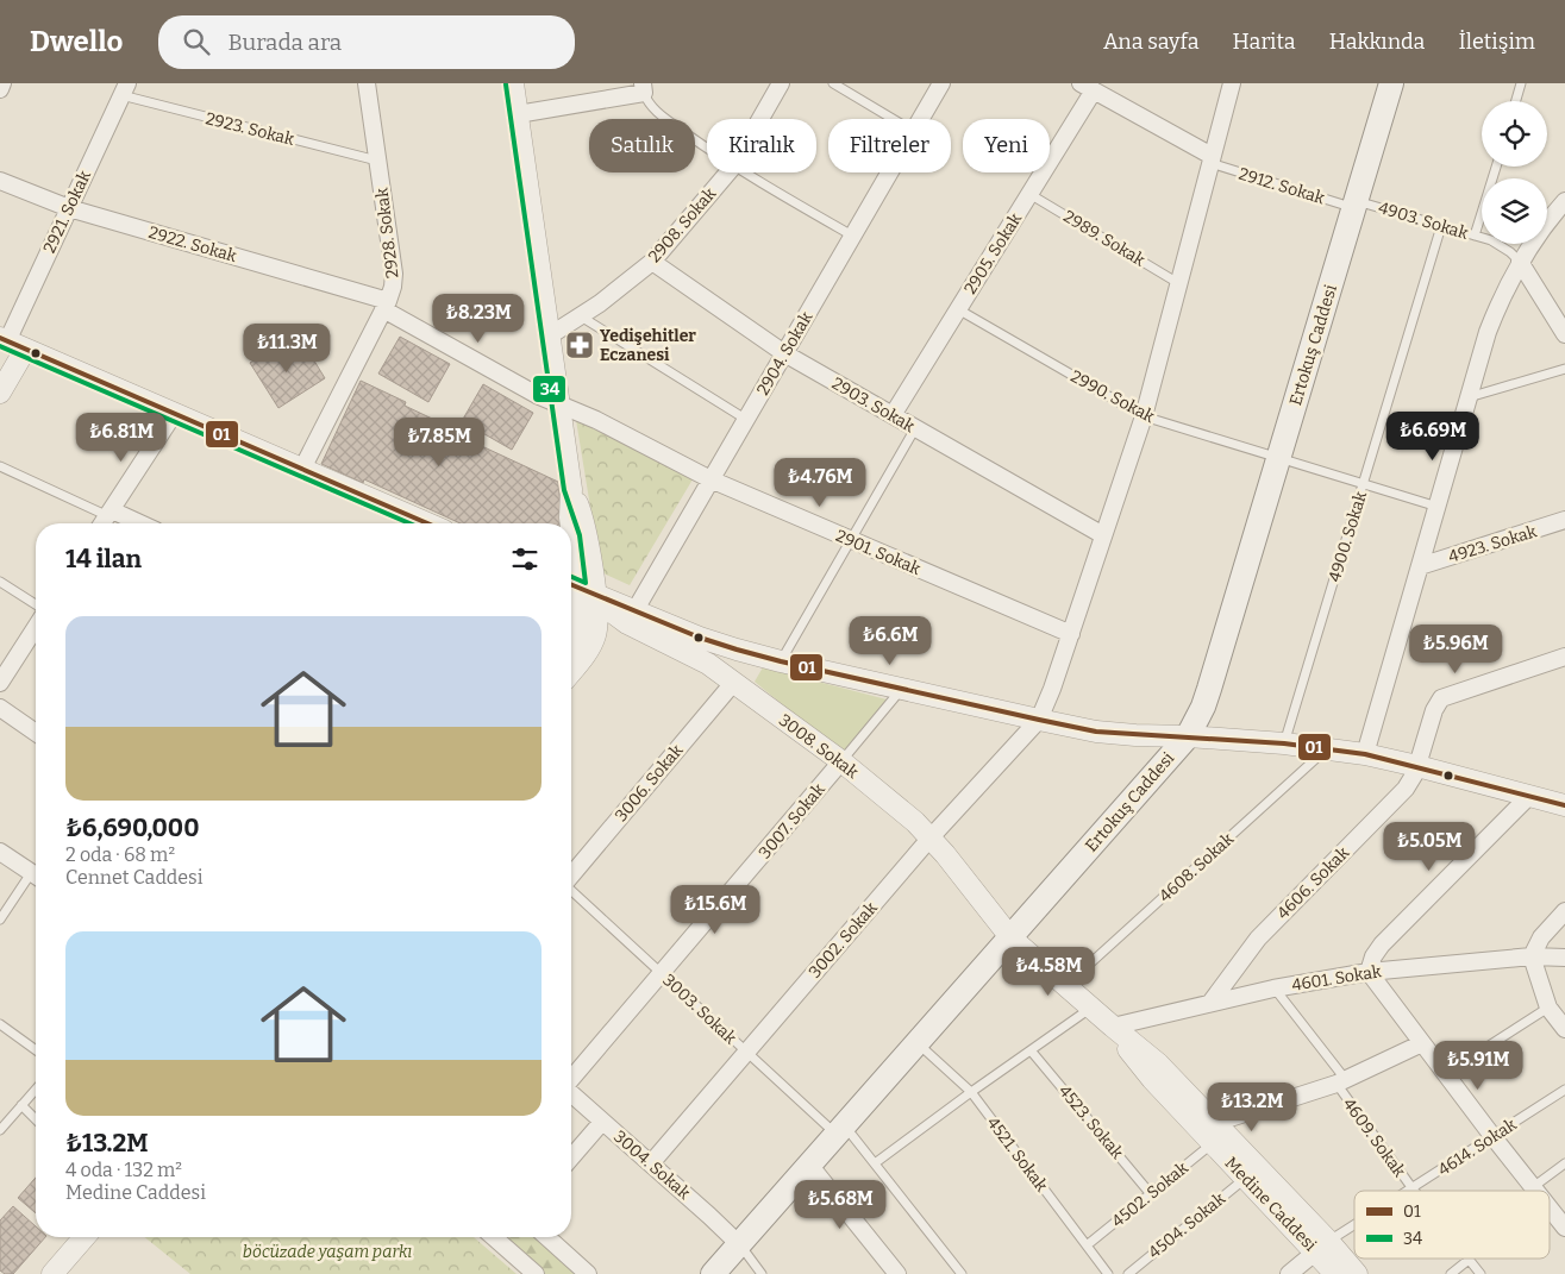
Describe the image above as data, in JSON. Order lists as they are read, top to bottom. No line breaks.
{"streets":{"main road":["Ertokuş Caddesi"],"street":["2912. Sokak","2921. Sokak","2908. Sokak","2928. Sokak","2922. Sokak","2905. Sokak","2904. Sokak","2903. Sokak","4923. Sokak","2901. Sokak","3008. Sokak","3006. Sokak","3007. Sokak","4606. Sokak","3002. Sokak","4601. Sokak","3004. Sokak","Medine Caddesi"],"lane":["2923. Sokak","4903. Sokak","2989. Sokak","2990. Sokak","4900. Sokak","4608. Sokak","3003. Sokak","4523. Sokak","4609. Sokak","4614. Sokak","4521. Sokak","4502. Sokak","4504. Sokak"]},"crossings":[["2923. Sokak","2921. Sokak"],["2923. Sokak","2928. Sokak"],["2912. Sokak","4903. Sokak"],["2912. Sokak","2905. Sokak"],["2912. Sokak","Ertokuş Caddesi"],["2912. Sokak","3002. Sokak"],["2921. Sokak","2922. Sokak"],["4903. Sokak","Ertokuş Caddesi"],["4903. Sokak","4900. Sokak"],["2908. Sokak","2903. Sokak"],["2928. Sokak","2922. Sokak"],["2989. Sokak","2905. Sokak"],["2989. Sokak","3002. Sokak"],["2922. Sokak","2901. Sokak"],["2905. Sokak","2990. Sokak"],["2905. Sokak","2903. Sokak"],["Ertokuş Caddesi","2990. Sokak"],["Ertokuş Caddesi","3008. Sokak"],["Ertokuş Caddesi","3003. Sokak"],["Ertokuş Caddesi","4521. Sokak"],["Ertokuş Caddesi","3004. Sokak"],["Ertokuş Caddesi","Medine Caddesi"],["2904. Sokak","2903. Sokak"],["2904. Sokak","2901. Sokak"],["2904. Sokak","3008. Sokak"],["2990. Sokak","4900. Sokak"],["2990. Sokak","3002. Sokak"],["2903. Sokak","3002. Sokak"],["2901. Sokak","3002. Sokak"],["3008. Sokak","3006. Sokak"],["3008. Sokak","3007. Sokak"],["3008. Sokak","3002. Sokak"],["3008. Sokak","Medine Caddesi"],["3007. Sokak","3003. Sokak"],["4608. Sokak","Medine Caddesi"],["4606. Sokak","4601. Sokak"],["3002. Sokak","3003. Sokak"],["3002. Sokak","3004. Sokak"],["4601. Sokak","4609. Sokak"],["4601. Sokak","Medine Caddesi"],["4523. Sokak","4502. Sokak"],["4609. Sokak","4614. Sokak"],["4614. Sokak","Medine Caddesi"],["4521. Sokak","4502. Sokak"],["4502. Sokak","Medine Caddesi"],["Medine Caddesi","4504. Sokak"]],"parks":["böcüzade yaşam parkı"],"places":{"pharmacy":["Yedişehitler Eczanesi"]},"lines":["transit line 34","transit line 01"],"legend":["01","34"],"page":{"header":"Dwello","search":"Burada ara","nav":["Ana sayfa","Harita","Hakkında","İletişim"],"chip":["Satılık","Kiralık","Filtreler","Yeni"],"price":["₺8.23M","₺11.3M","₺6.69M","₺6.81M","₺7.85M","₺4.76M","₺6.6M","₺5.96M","₺5.05M","₺15.6M","₺4.58M","₺5.91M","₺13.2M","₺5.68M"],"heading":"14 ilan","list":[{"name":"₺6,690,000","note":"2 oda · 68 m² · Cennet Caddesi"},{"name":"₺13.2M","note":"4 oda · 132 m² · Medine Caddesi"}]}}
